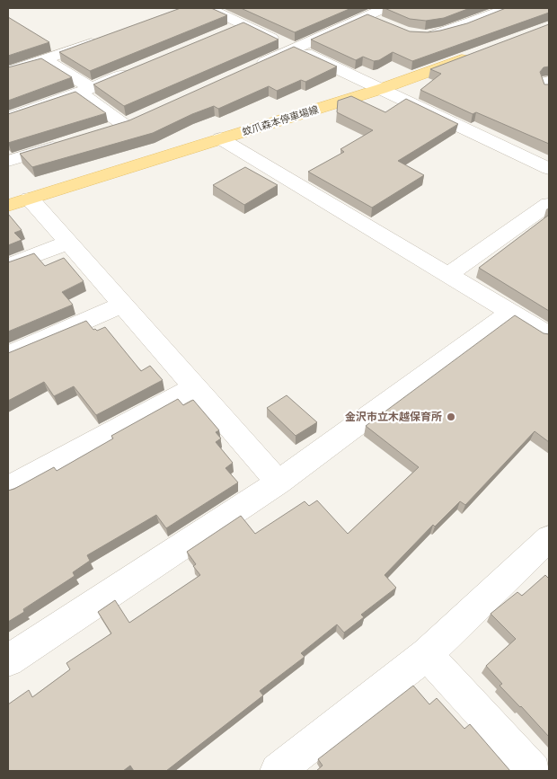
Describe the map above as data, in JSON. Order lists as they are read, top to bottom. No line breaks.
{"streets":{"main road":["蚊爪森本停車場線"]},"places":["金沢市立木越保育所"]}
